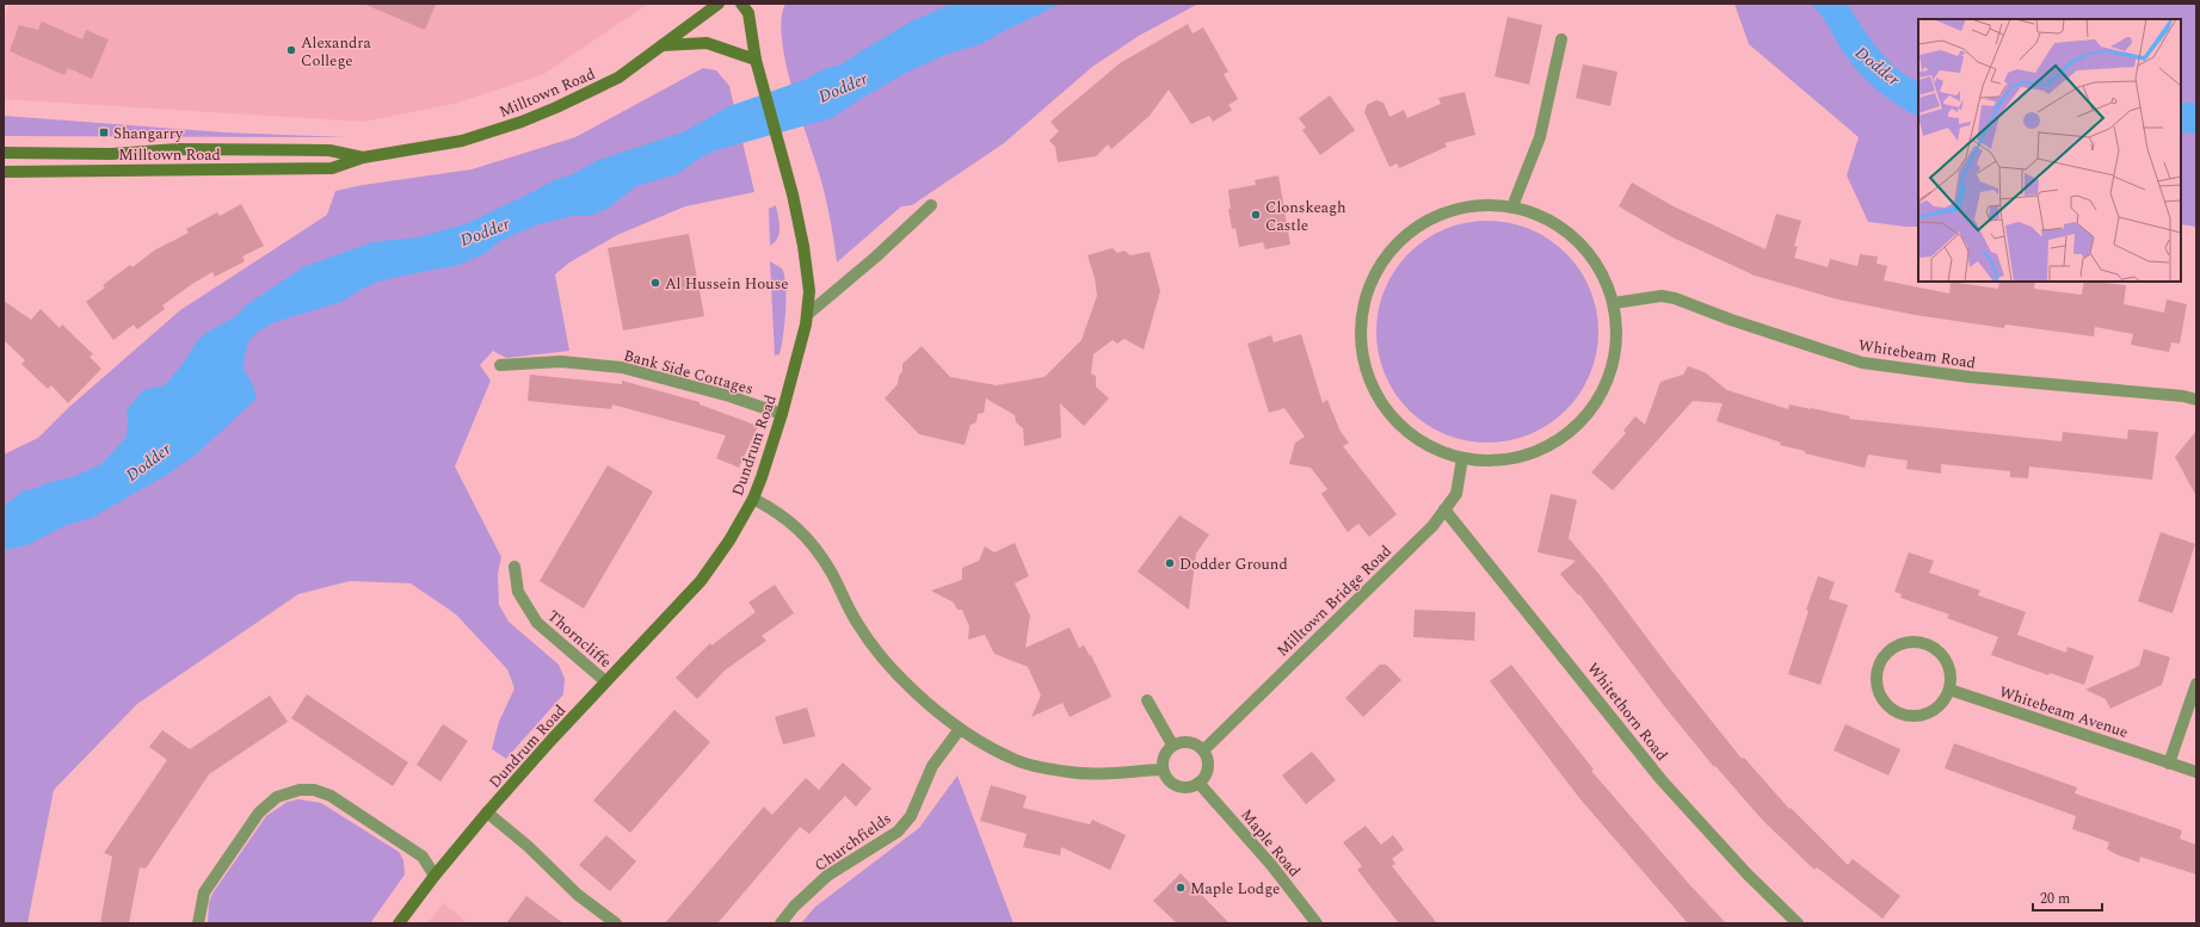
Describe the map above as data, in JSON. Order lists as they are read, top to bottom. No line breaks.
{"streets":{"main road":["Milltown Road","Dundrum Road"],"street":["Whitebeam Road","Bank Side Cottages","Milltown Bridge Road","Thorncliffe","Whitethorn Road","Whitebeam Avenue","Churchfields","Maple Road"]},"crossings":[["Bank Side Cottages","Dundrum Road"],["Dundrum Road","Thorncliffe"],["Milltown Bridge Road","Whitethorn Road"],["Milltown Bridge Road","Maple Road"]],"water":["Dodder"],"places":{"other":["Alexandra College","Clonskeagh Castle","Al Hussein House","Dodder Ground","Maple Lodge"],"transit":["Shangarry"]},"scale_bar":"20 m"}
